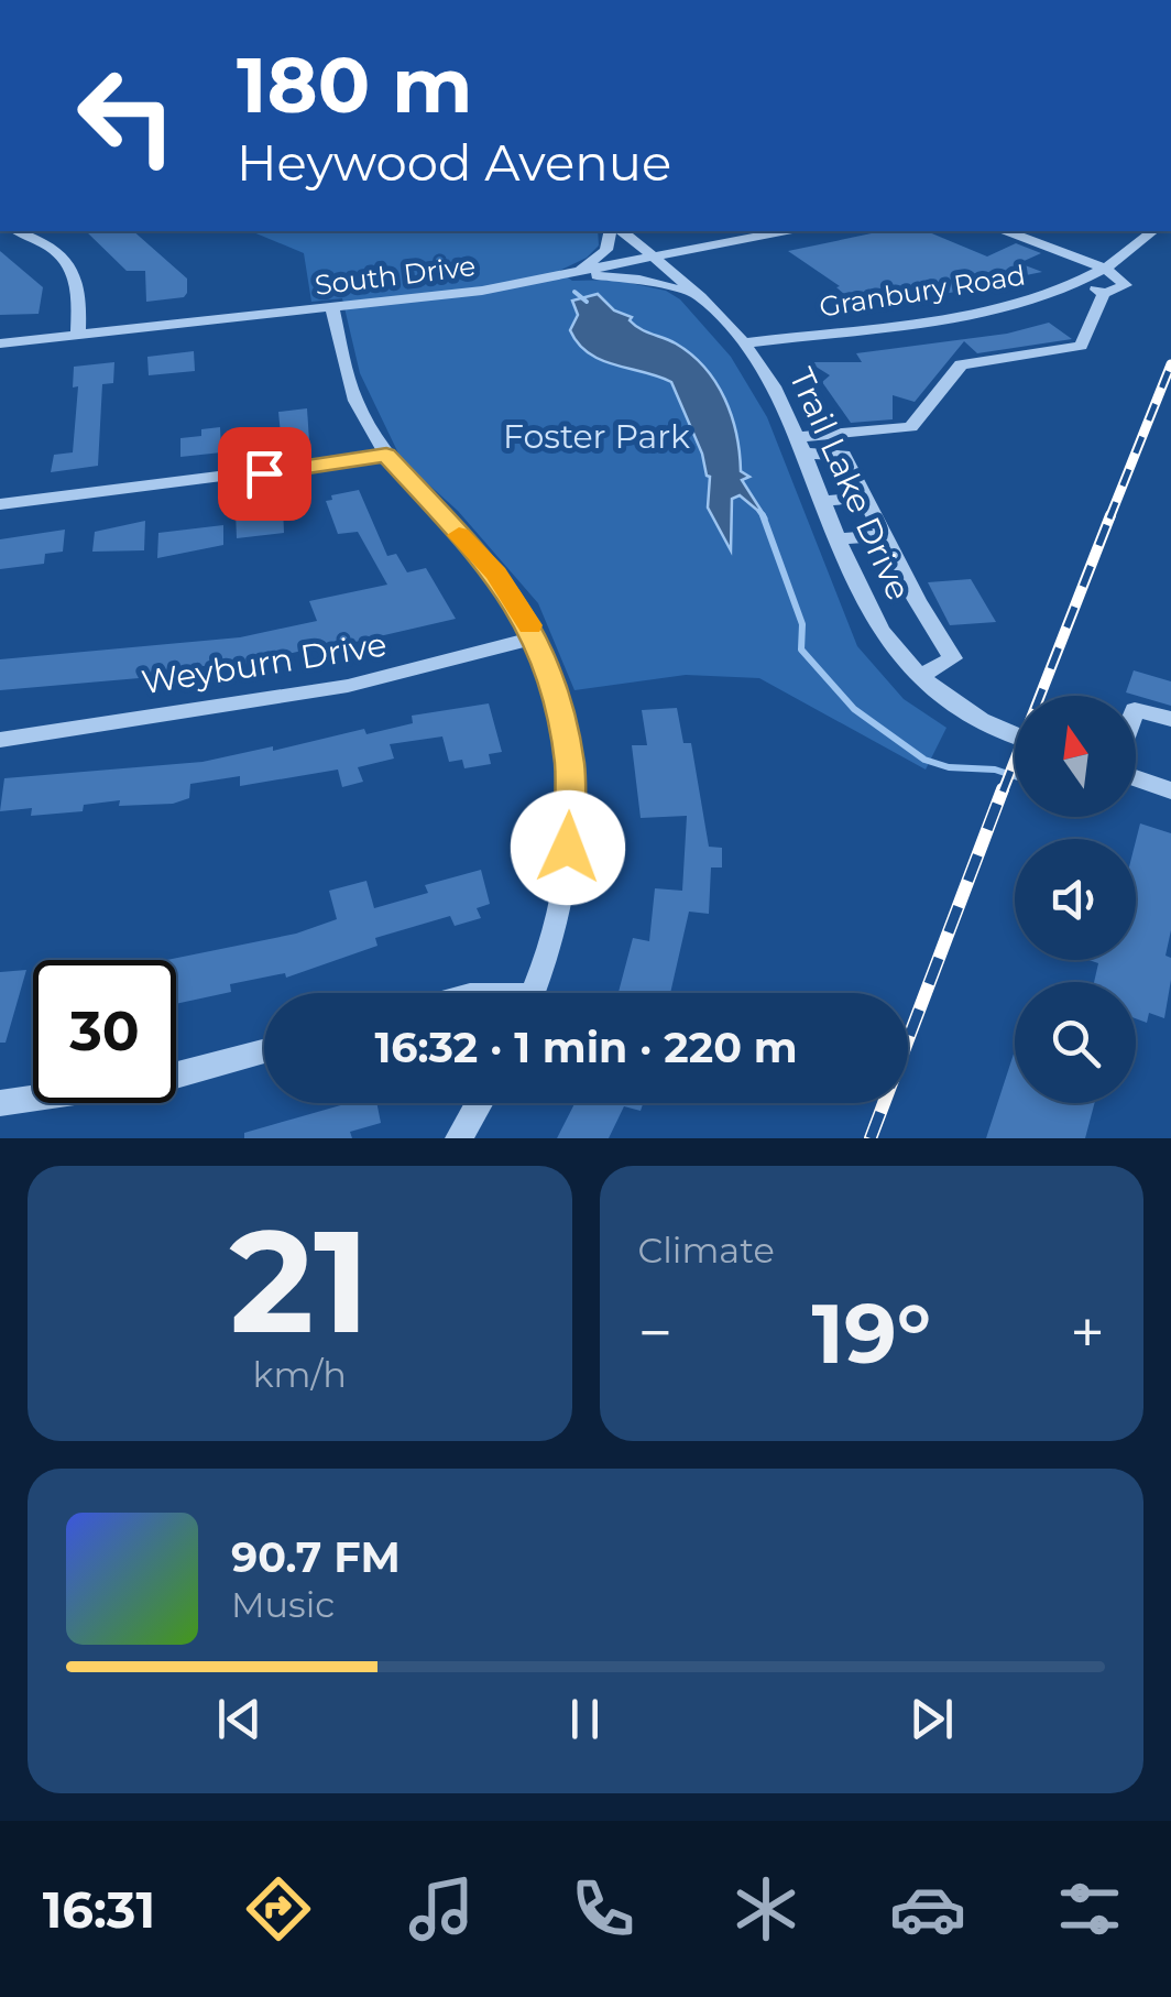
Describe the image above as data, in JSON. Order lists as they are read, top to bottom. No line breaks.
{"streets":{"street":["South Drive","Granbury Road","Trail Lake Drive","Weyburn Drive"]},"crossings":[["South Drive","Trail Lake Drive"],["Granbury Road","Trail Lake Drive"]],"parks":["Foster Park"],"north":"top","page":{"turn":["180 m","Heywood Avenue"],"limit":"30","trip":"16:32 · 1 min · 220 m","tile":[["21","km/h"],"Climate"],"heat":["−","19°","+"],"song":["90.7 FM","Music"],"tabs":"16:31"}}
